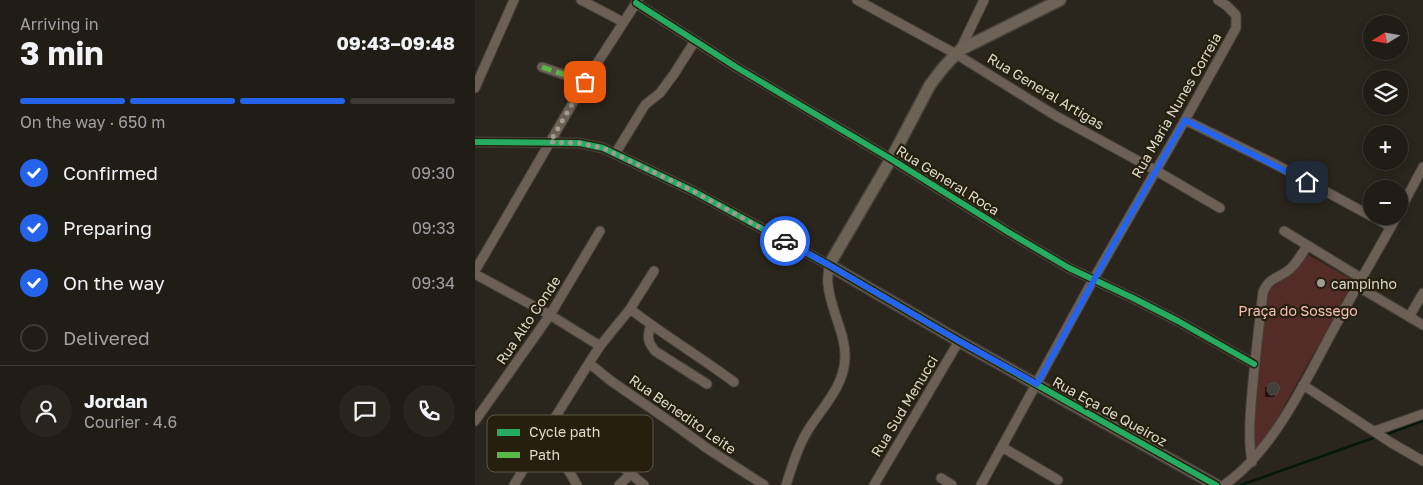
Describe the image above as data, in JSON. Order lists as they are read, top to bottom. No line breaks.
{"streets":{"street":["Rua General Artigas","Rua Maria Nunes Correia","Rua General Roca","Rua Alto Conde","Rua Sud Menucci","Rua Eça de Queiroz","Rua Benedito Leite"]},"crossings":[["Rua General Artigas","Rua Maria Nunes Correia"],["Rua Maria Nunes Correia","Rua General Roca"],["Rua Maria Nunes Correia","Rua Eça de Queiroz"],["Rua Sud Menucci","Rua Eça de Queiroz"]],"parks":["Praça do Sossego"],"places":["campinho"],"legend":["Cycle path","Path"],"north":"left","page":{"heading":["3 min","Arriving in","09:43–09:48"],"panel":["Jordan","Courier · 4.6"],"map_buttons":["+","−"],"bar":"On the way · 650 m","list":[["Confirmed","09:30"],["Preparing","09:33"],["On the way","09:34"],"Delivered"]}}
